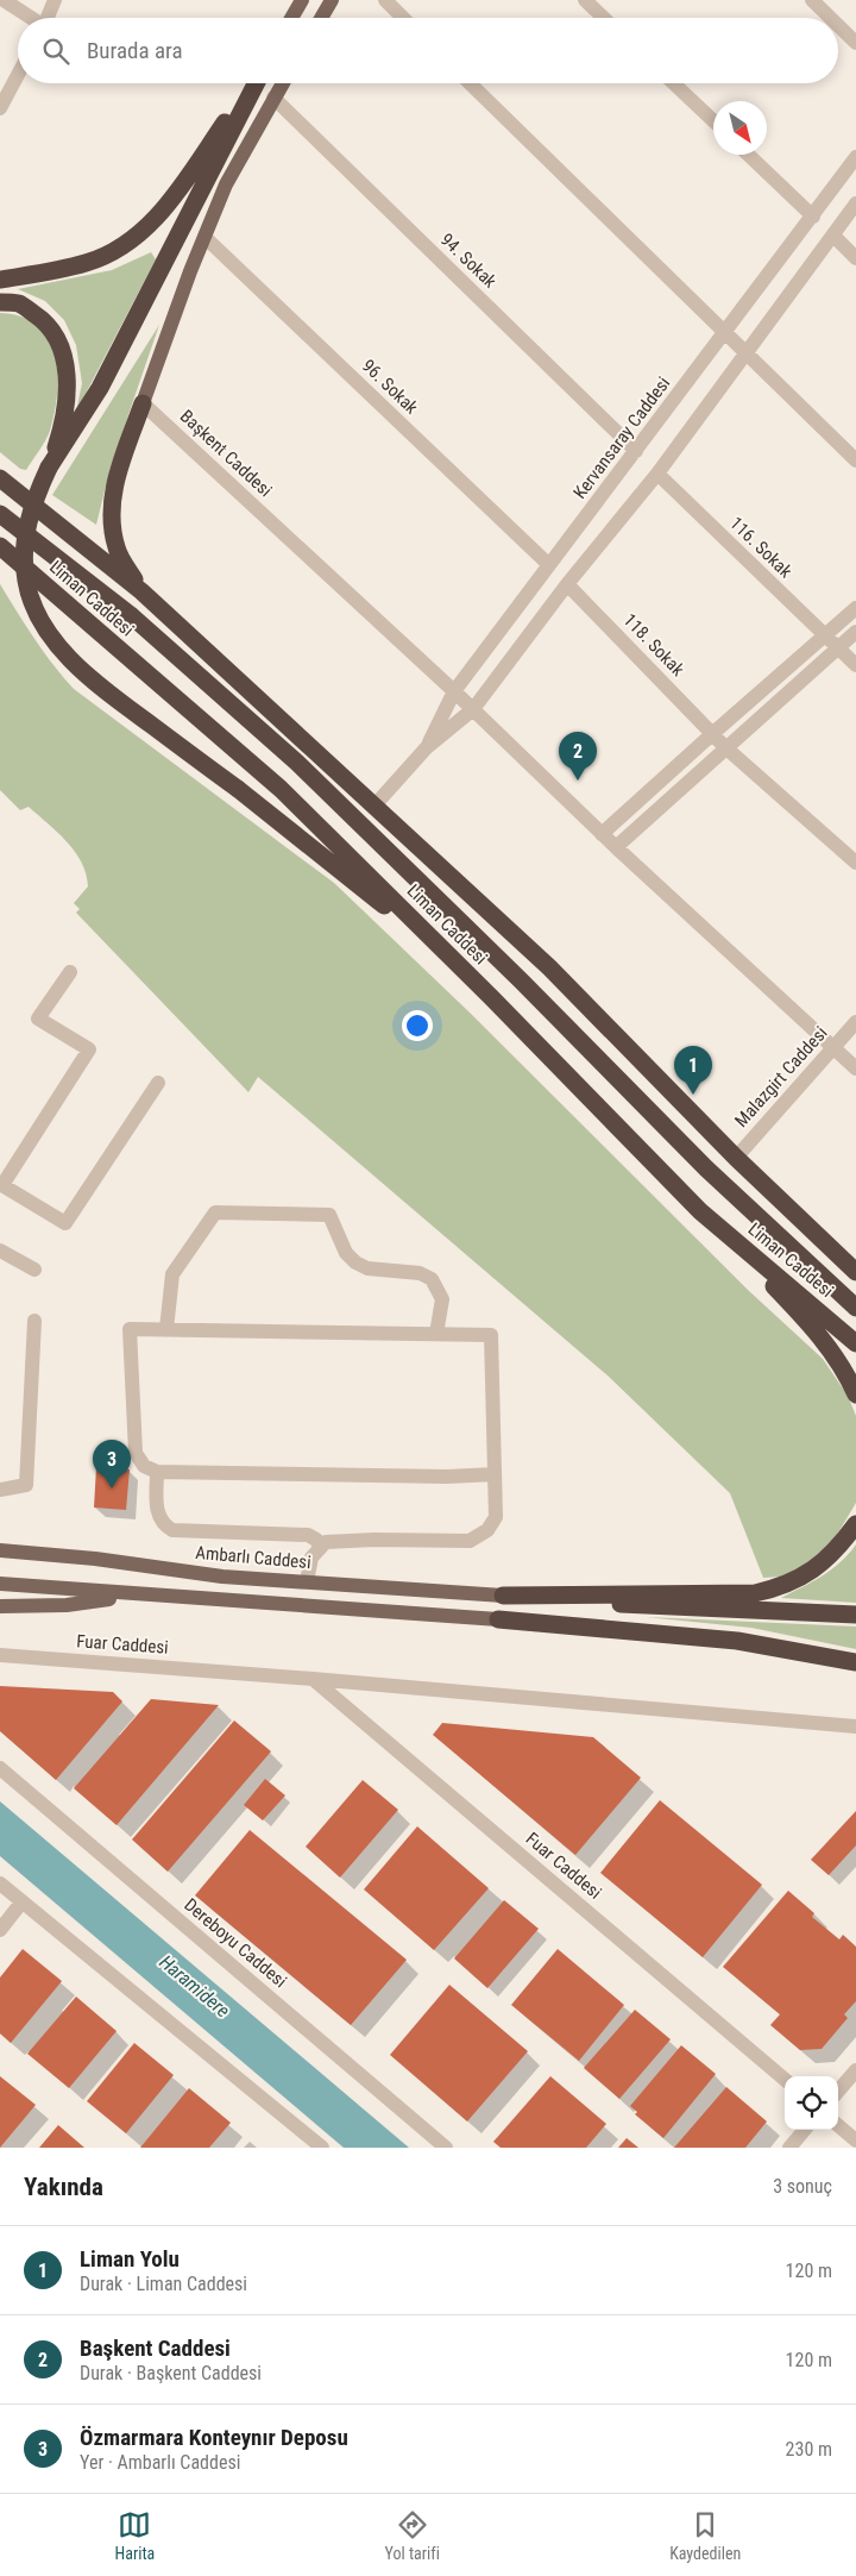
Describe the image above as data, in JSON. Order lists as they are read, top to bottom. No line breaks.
{"streets":{"highway":["Liman Caddesi"],"main road":["Ambarlı Caddesi"],"street":["94. Sokak","96. Sokak","Kervansaray Caddesi","Başkent Caddesi","116. Sokak","118. Sokak","Malazgirt Caddesi","Fuar Caddesi","Dereboyu Caddesi"]},"crossings":[["94. Sokak","Kervansaray Caddesi"],["96. Sokak","Kervansaray Caddesi"],["Kervansaray Caddesi","Başkent Caddesi"],["Kervansaray Caddesi","116. Sokak"],["Kervansaray Caddesi","118. Sokak"],["Başkent Caddesi","Malazgirt Caddesi"]],"water":["Haramidere"],"north":"bottom right","page":{"search":"Burada ara","pins":["2","1","3"],"heading":["Yakında","3 sonuç"],"list":[{"mark":"1","name":"Liman Yolu","note":"Durak · Liman Caddesi","value":"120 m"},{"mark":"2","name":"Başkent Caddesi","note":"Durak · Başkent Caddesi","value":"120 m"},{"mark":"3","name":"Özmarmara Konteynır Deposu","note":"Yer · Ambarlı Caddesi","value":"230 m"}],"nav":["Harita","Yol tarifi","Kaydedilen"]}}
